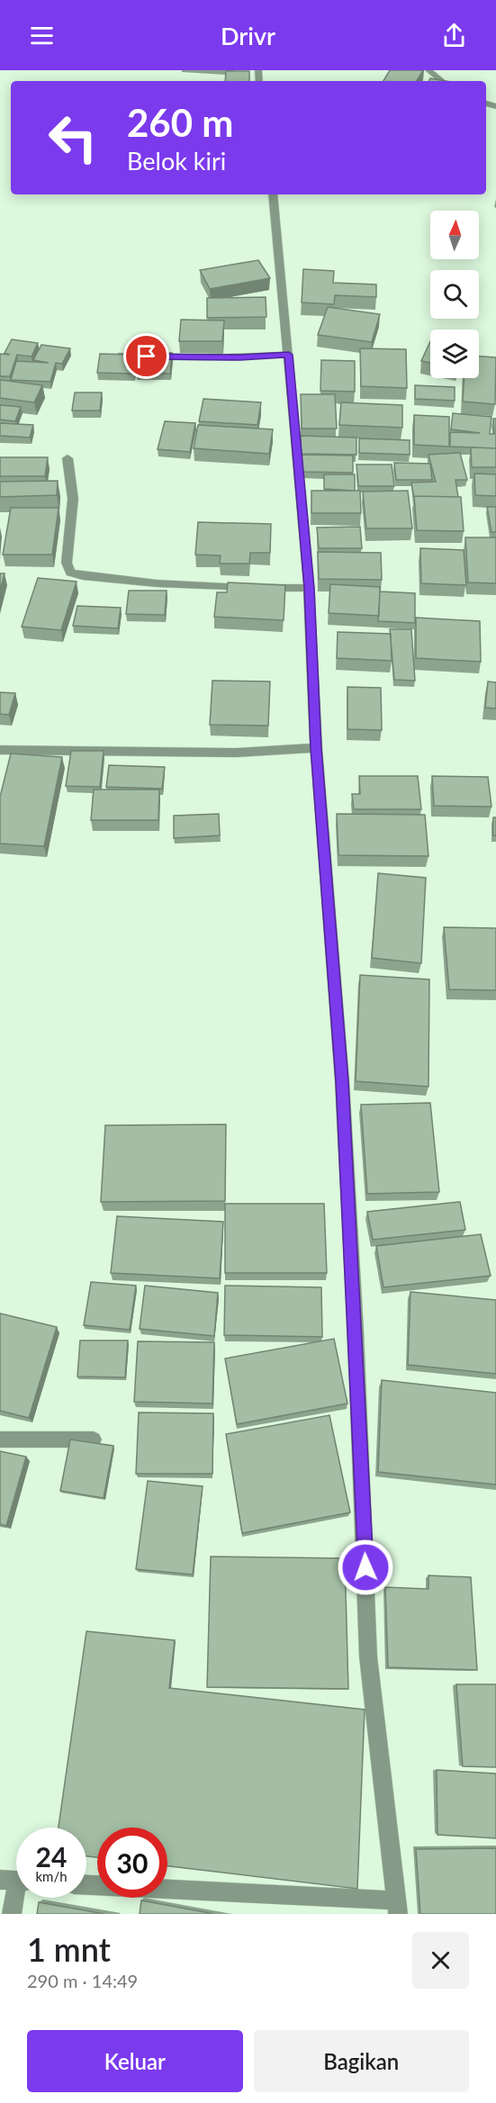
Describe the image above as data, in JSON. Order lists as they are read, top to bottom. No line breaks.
{"north":"top","page":{"header":"Drivr","turn":["260 m","Belok kiri"],"speed":"24 km/h","limit":"30","heading":["1 mnt","290 m · 14:49"],"buttons":["Keluar","Bagikan"]}}
